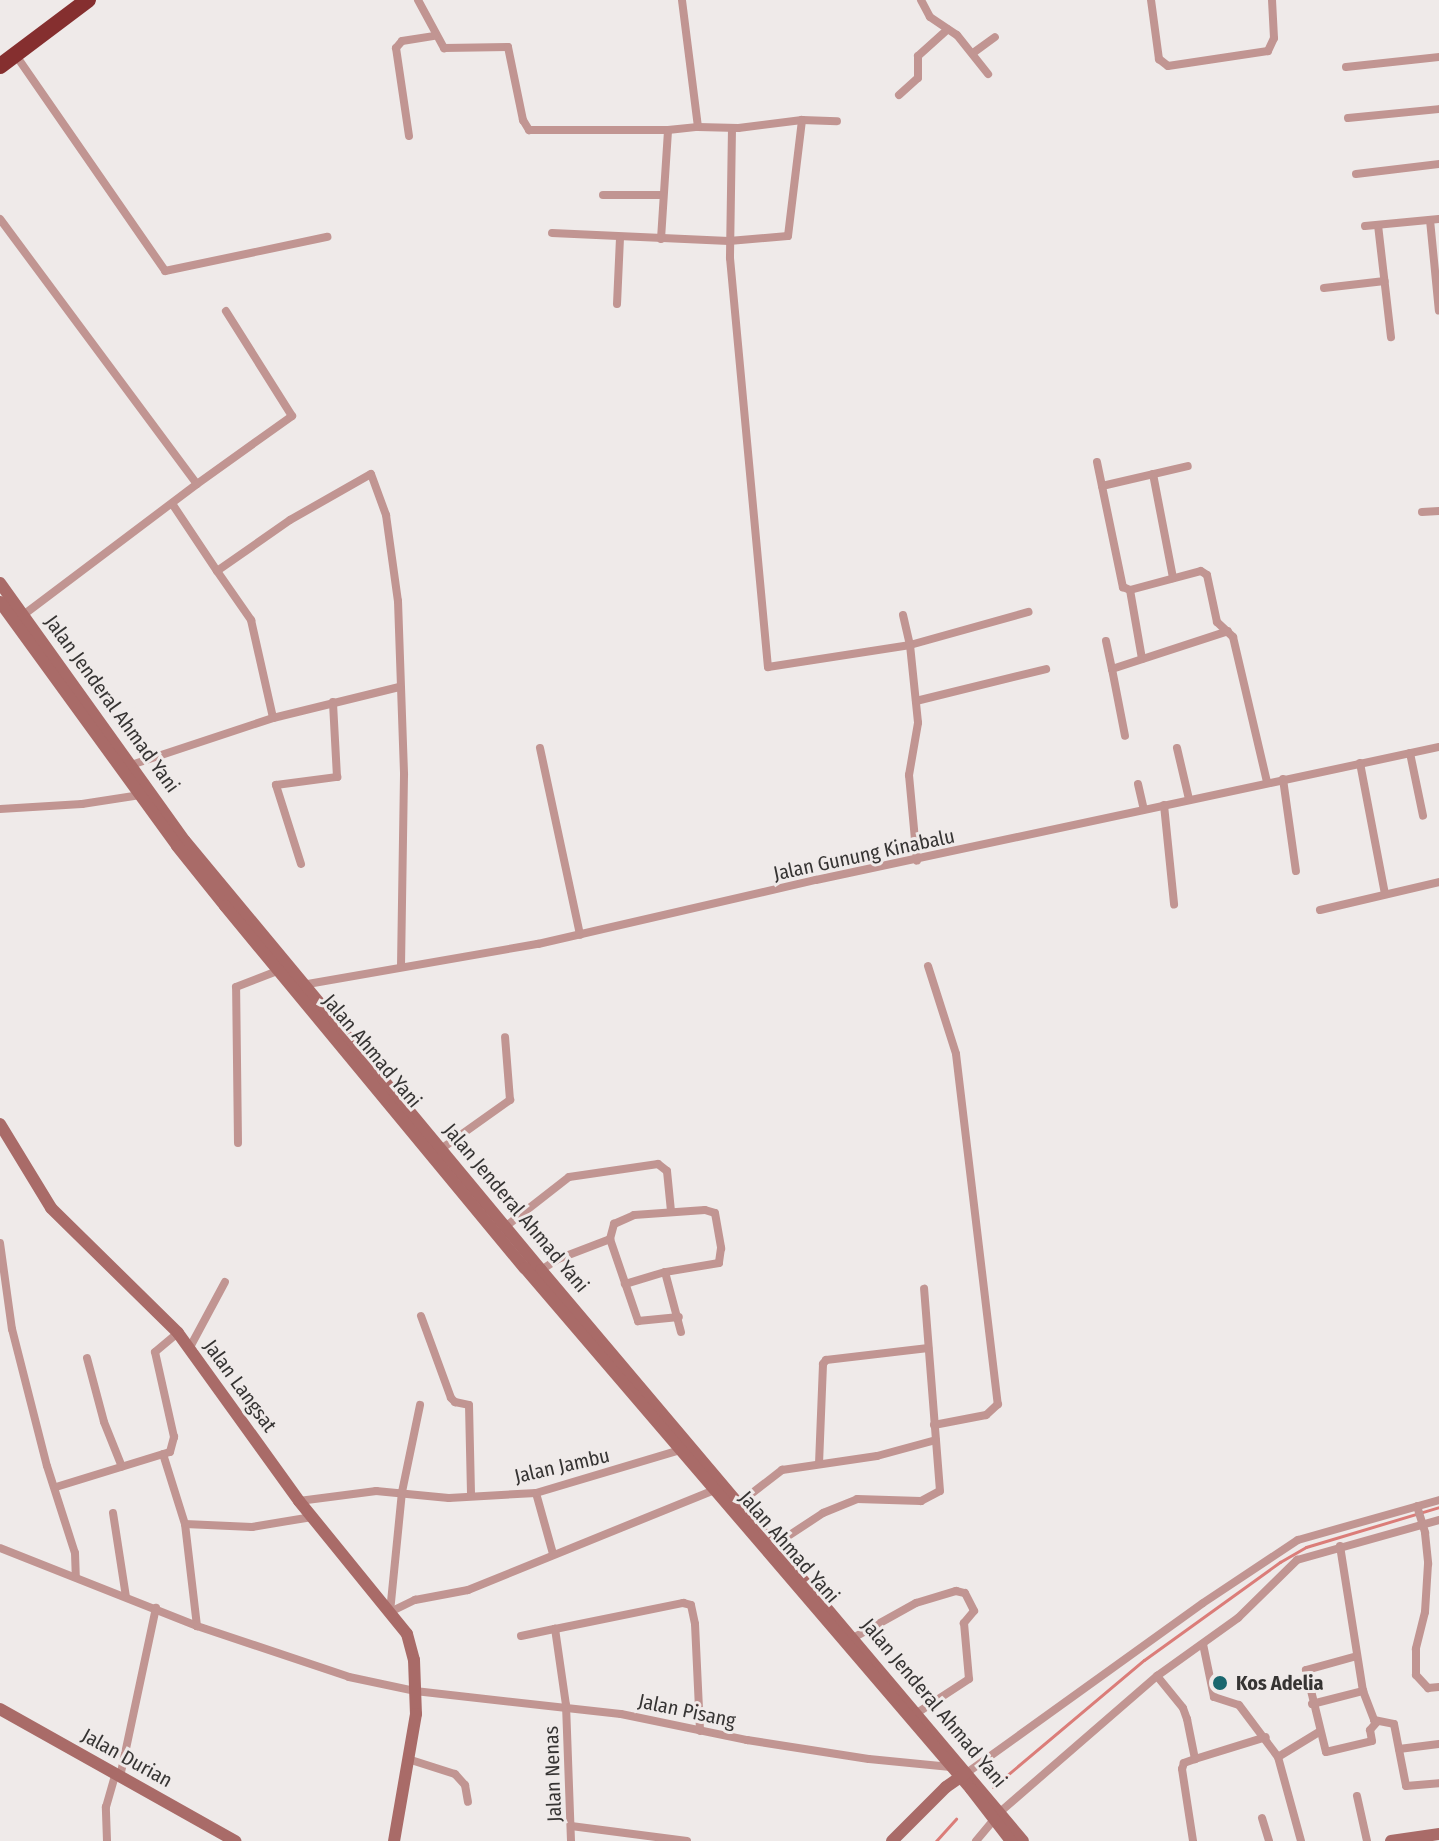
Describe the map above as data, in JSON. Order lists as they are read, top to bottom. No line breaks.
{"streets":{"main road":["Jalan Jenderal Ahmad Yani","Jalan Ahmad Yani","Jalan Langsat","Jalan Durian"],"street":["Jalan Gunung Kinabalu","Jalan Jambu","Jalan Pisang","Jalan Nenas"]},"crossings":[["Jalan Jenderal Ahmad Yani","Jalan Gunung Kinabalu"],["Jalan Jenderal Ahmad Yani","Jalan Ahmad Yani"],["Jalan Jenderal Ahmad Yani","Jalan Pisang"],["Jalan Gunung Kinabalu","Jalan Ahmad Yani"],["Jalan Ahmad Yani","Jalan Jambu"],["Jalan Ahmad Yani","Jalan Pisang"],["Jalan Langsat","Jalan Jambu"],["Jalan Langsat","Jalan Pisang"],["Jalan Pisang","Jalan Nenas"]],"places":["Kos Adelia"]}
